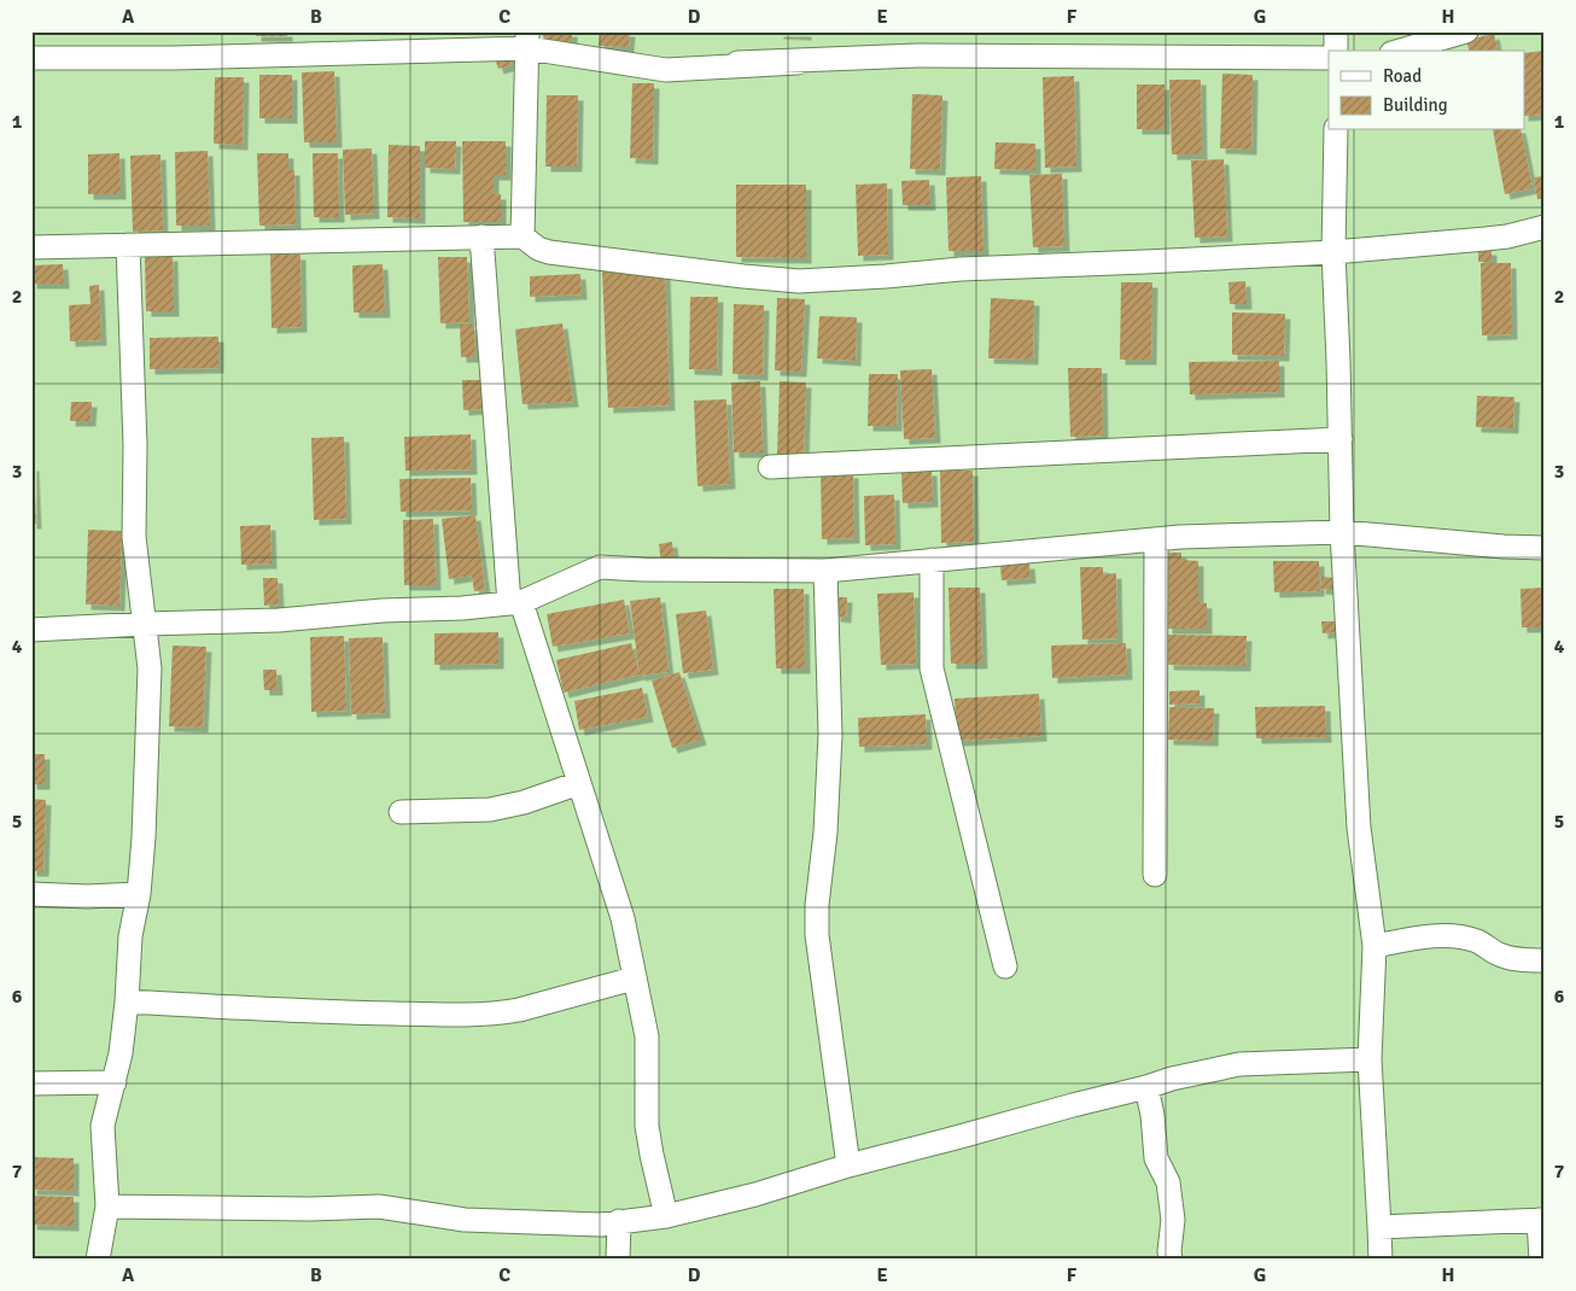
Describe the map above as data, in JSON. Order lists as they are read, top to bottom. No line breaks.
{"legend":["Road","Building"],"grid":{"columns":["A","B","C","D","E","F","G","H"],"rows":["1","2","3","4","5","6","7"]}}
